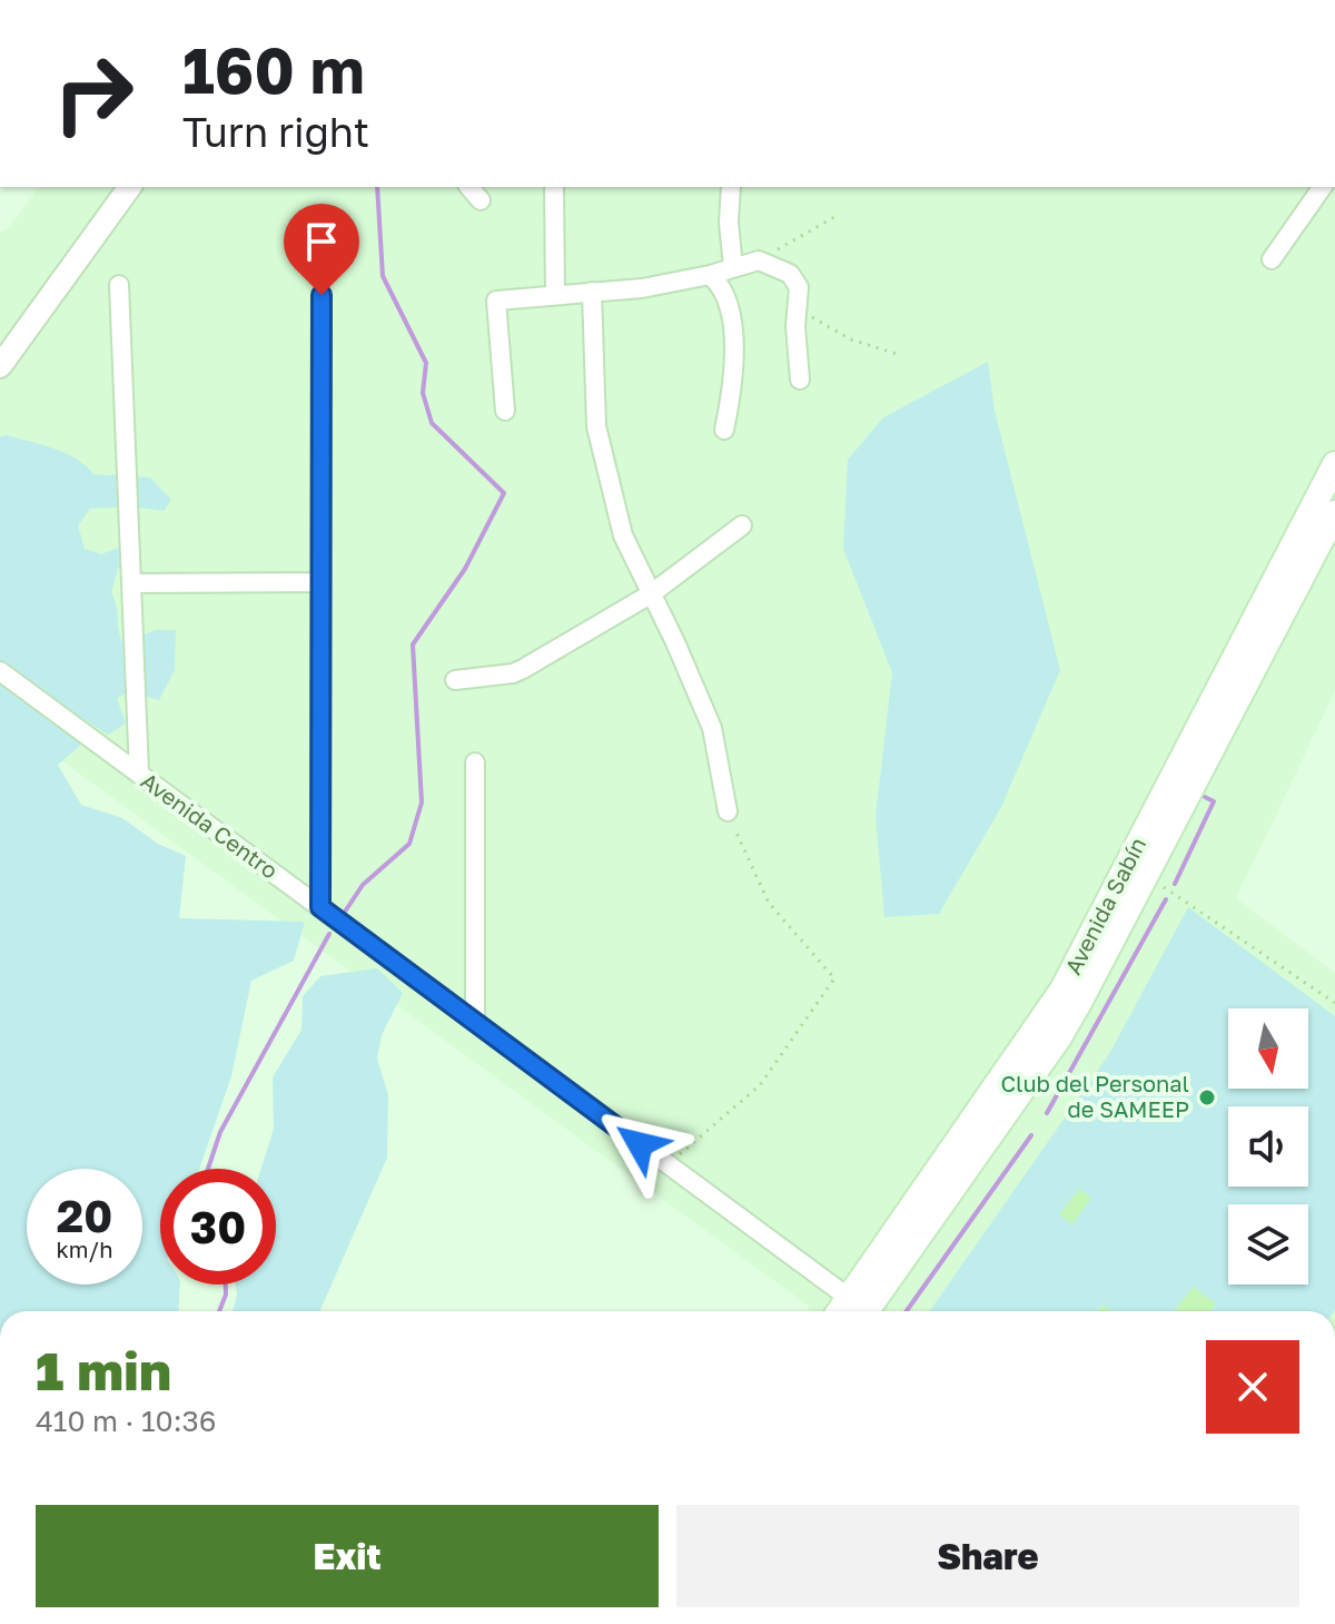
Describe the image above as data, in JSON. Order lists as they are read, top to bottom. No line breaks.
{"streets":{"main road":["Avenida Sabín"],"street":["Avenida Centro"]},"crossings":[["Avenida Centro","Avenida Sabín"]],"places":["Club del Personal de SAMEEP"],"north":"bottom","page":{"turn":["160 m","Turn right"],"speed":"20 km/h","limit":"30","heading":["1 min","410 m · 10:36"],"buttons":["Exit","Share"]}}
